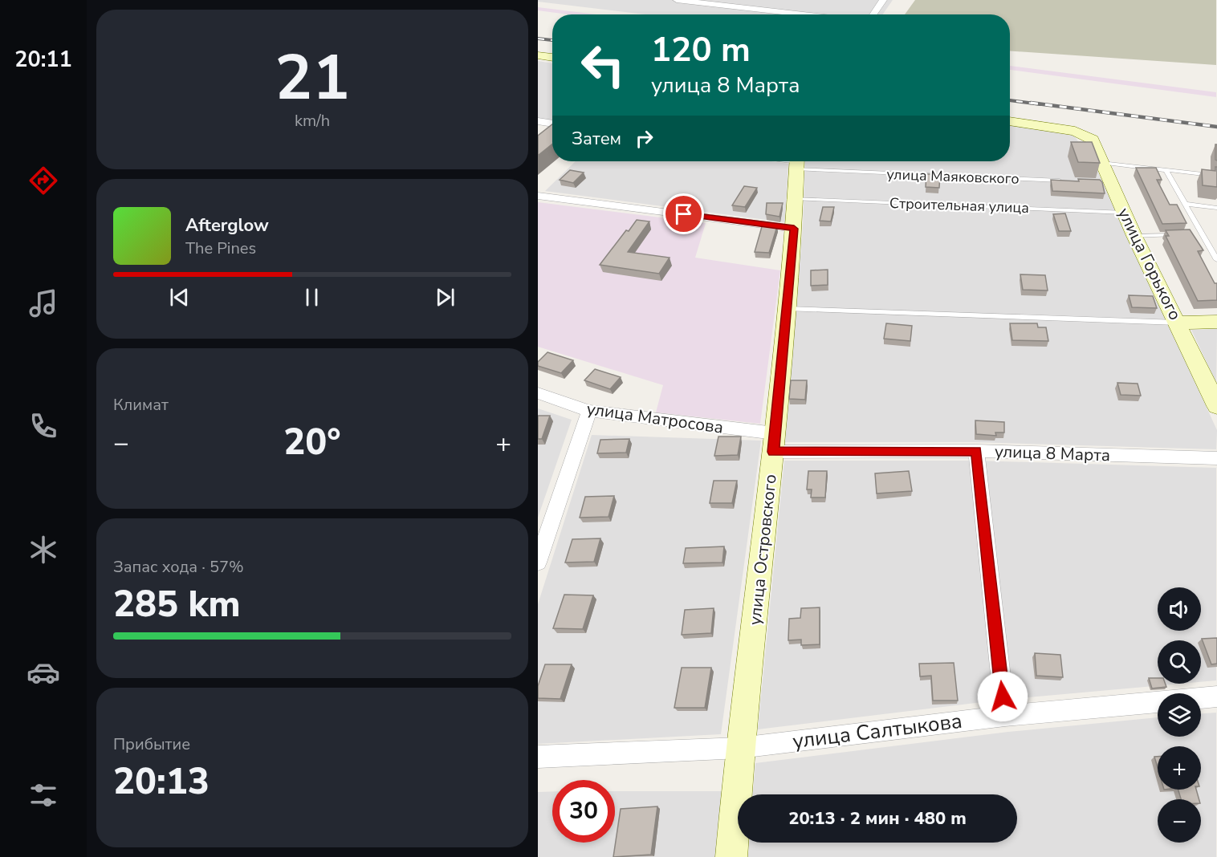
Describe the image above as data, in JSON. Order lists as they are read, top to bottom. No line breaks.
{"streets":{"street":["улица Горького","улица Матросова","улица 8 Марта","улица Островского","улица Салтыкова"],"lane":["улица Маяковского","Строительная улица"]},"crossings":[["улица Маяковского","улица Островского"],["Строительная улица","улица Горького"],["Строительная улица","улица Островского"],["улица Матросова","улица 8 Марта"],["улица Матросова","улица Островского"],["улица 8 Марта","улица Островского"],["улица Островского","улица Салтыкова"]],"page":{"tabs":"20:11","tile":[["21","km/h"],"Климат",["Запас хода · 57%","285 km"],["Прибытие","20:13"]],"turn":["120 m","улица 8 Марта"],"then":"Затем","song":["Afterglow","The Pines"],"heat":["−","20°","+"],"map_buttons":["+","−"],"limit":"30","trip":"20:13 · 2 мин · 480 m"}}
